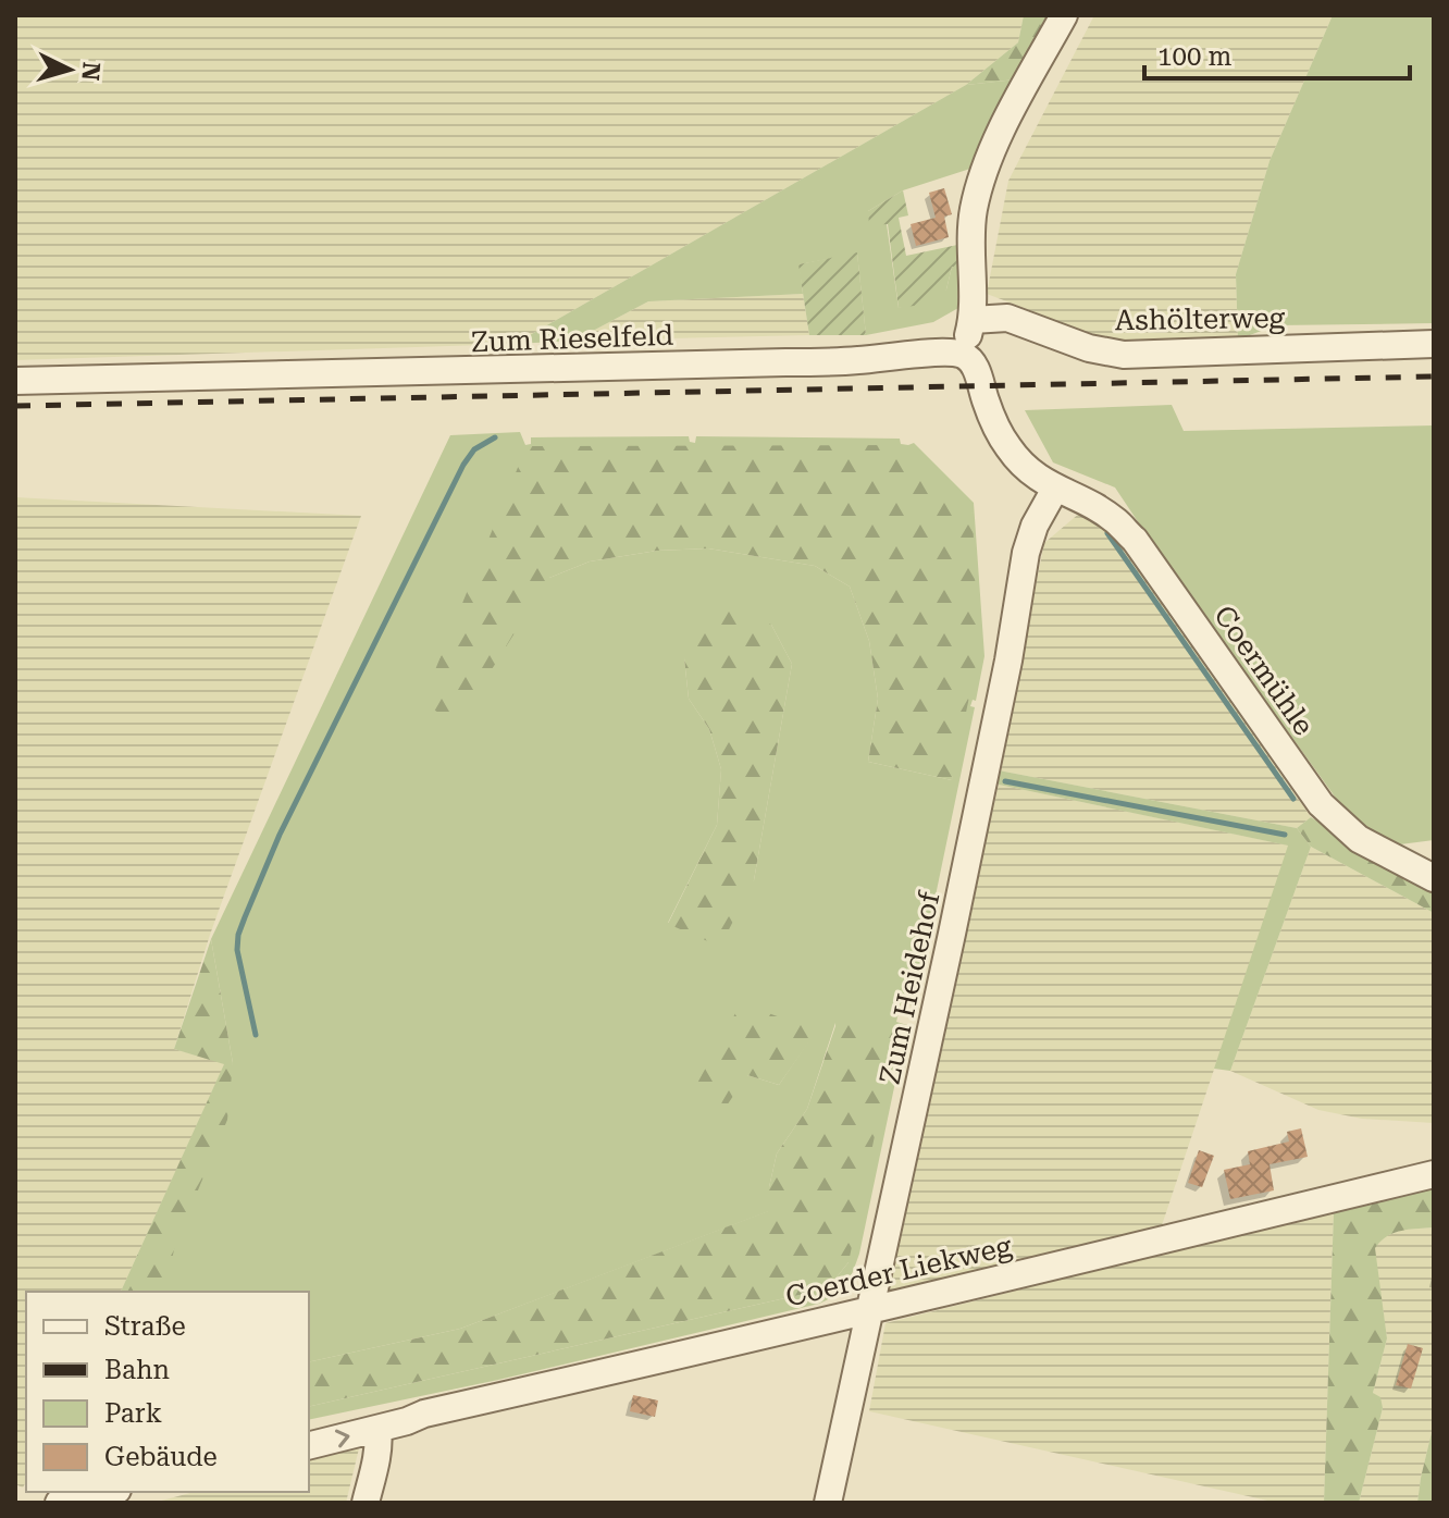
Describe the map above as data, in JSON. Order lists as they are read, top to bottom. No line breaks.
{"streets":{"street":["Ashölterweg","Zum Rieselfeld","Coermühle","Zum Heidehof","Coerder Liekweg"]},"crossings":[["Coermühle","Zum Heidehof"],["Zum Heidehof","Coerder Liekweg"]],"legend":["Straße","Bahn","Park","Gebäude"],"scale_bar":"100 m","north":"right"}
